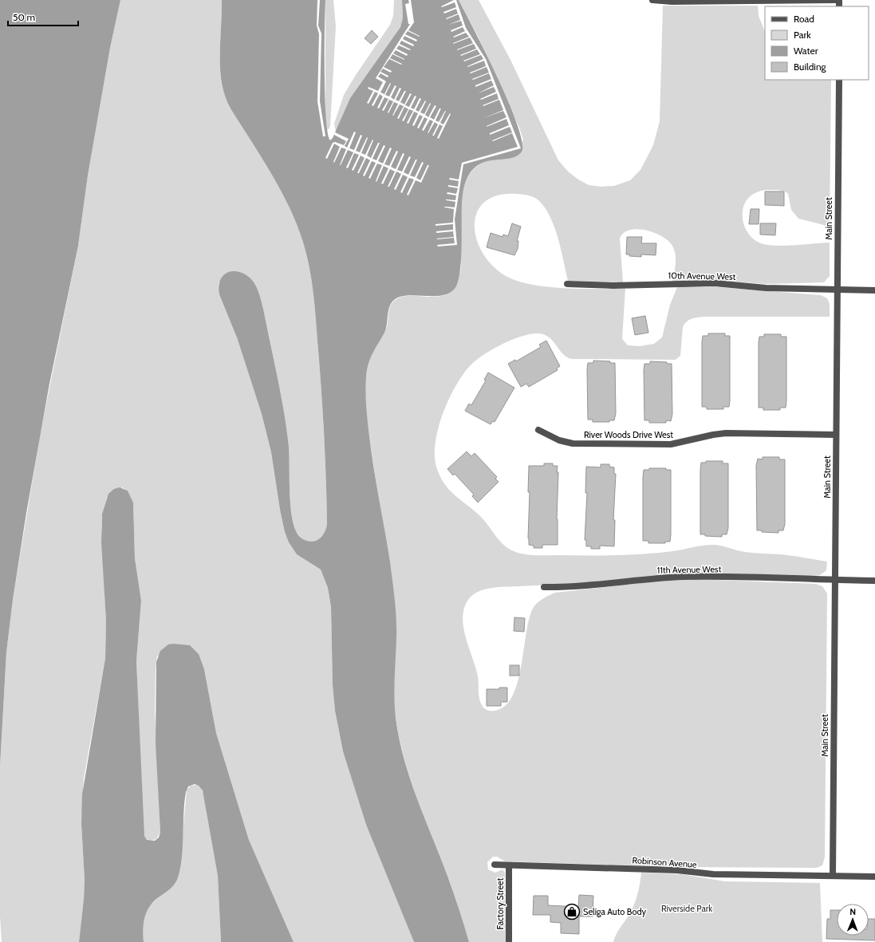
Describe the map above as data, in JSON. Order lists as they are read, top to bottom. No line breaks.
{"streets":{"street":["Main Street","10th Avenue West","River Woods Drive West","11th Avenue West","Robinson Avenue","Factory Street"]},"crossings":[["Main Street","10th Avenue West"],["Main Street","River Woods Drive West"],["Main Street","11th Avenue West"],["Main Street","Robinson Avenue"],["Robinson Avenue","Factory Street"]],"parks":["Riverside Park"],"places":{"shop":["Seliga Auto Body"]},"legend":["Road","Park","Water","Building"],"scale_bar":"50 m","north":"top"}
